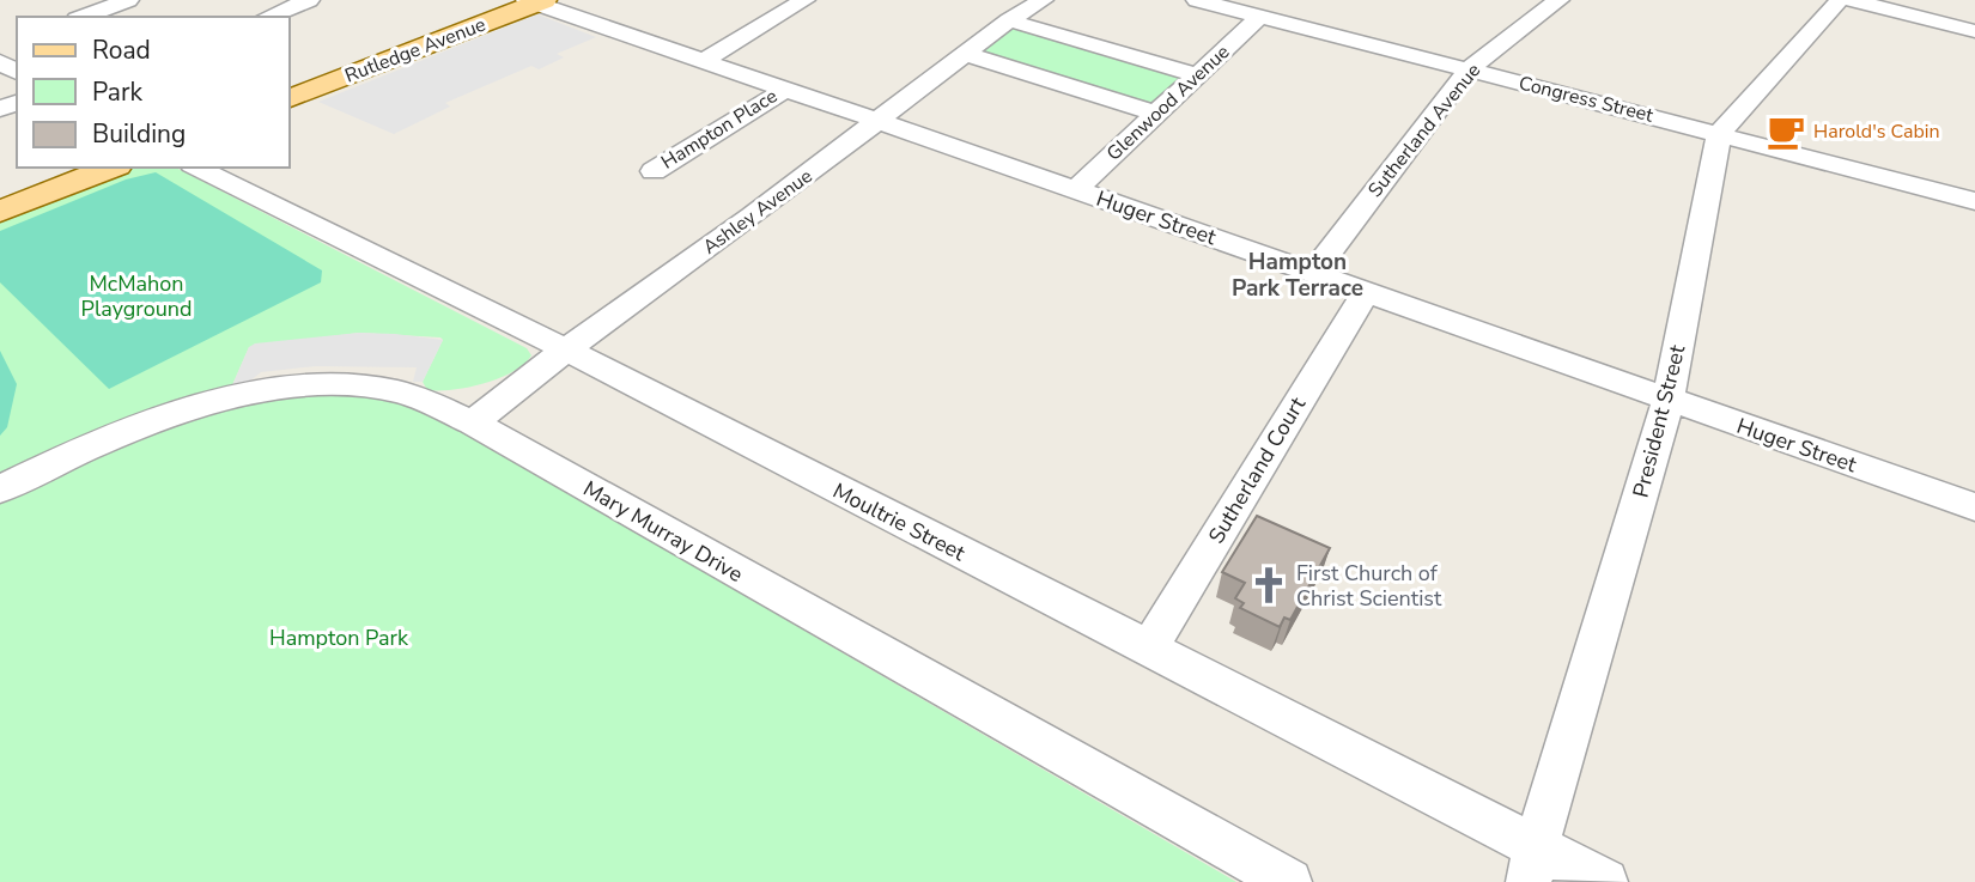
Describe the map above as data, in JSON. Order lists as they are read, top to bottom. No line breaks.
{"streets":{"main road":["Rutledge Avenue"],"street":["Congress Street","Glenwood Avenue","Hampton Place","Sutherland Avenue","Ashley Avenue","Huger Street","President Street","Sutherland Court","Moultrie Street","Mary Murray Drive"]},"crossings":[["Rutledge Avenue","Huger Street"],["Congress Street","Glenwood Avenue"],["Congress Street","Sutherland Avenue"],["Congress Street","President Street"],["Glenwood Avenue","Huger Street"],["Hampton Place","Huger Street"],["Sutherland Avenue","Huger Street"],["Ashley Avenue","Huger Street"],["Ashley Avenue","Moultrie Street"],["Ashley Avenue","Mary Murray Drive"],["Huger Street","President Street"],["Huger Street","Sutherland Court"],["President Street","Moultrie Street"],["Sutherland Court","Moultrie Street"]],"districts":["Hampton Park Terrace"],"parks":["McMahon Playground","Hampton Park"],"places":{"cafe":["Harold's Cabin"],"church":["First Church of Christ Scientist"]},"legend":["Road","Park","Building"]}
